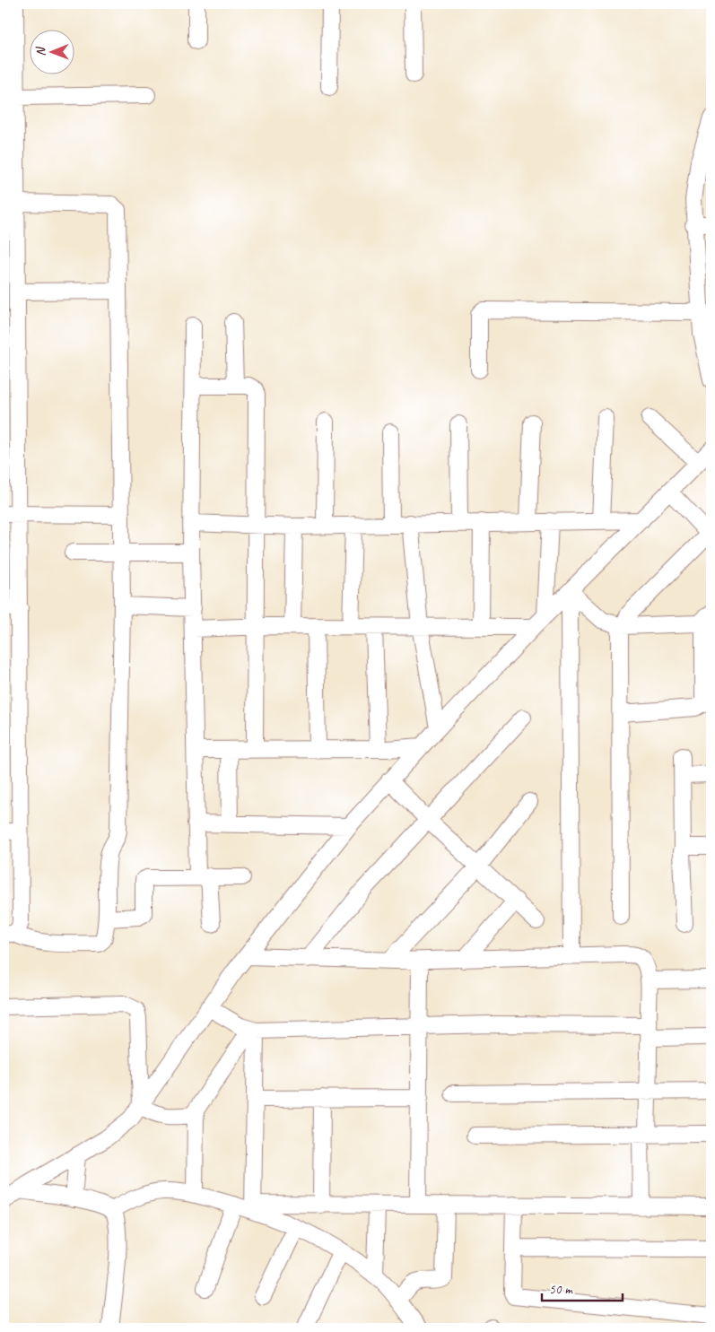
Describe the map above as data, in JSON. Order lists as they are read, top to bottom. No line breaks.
{"scale_bar":"50 m","north":"left"}
